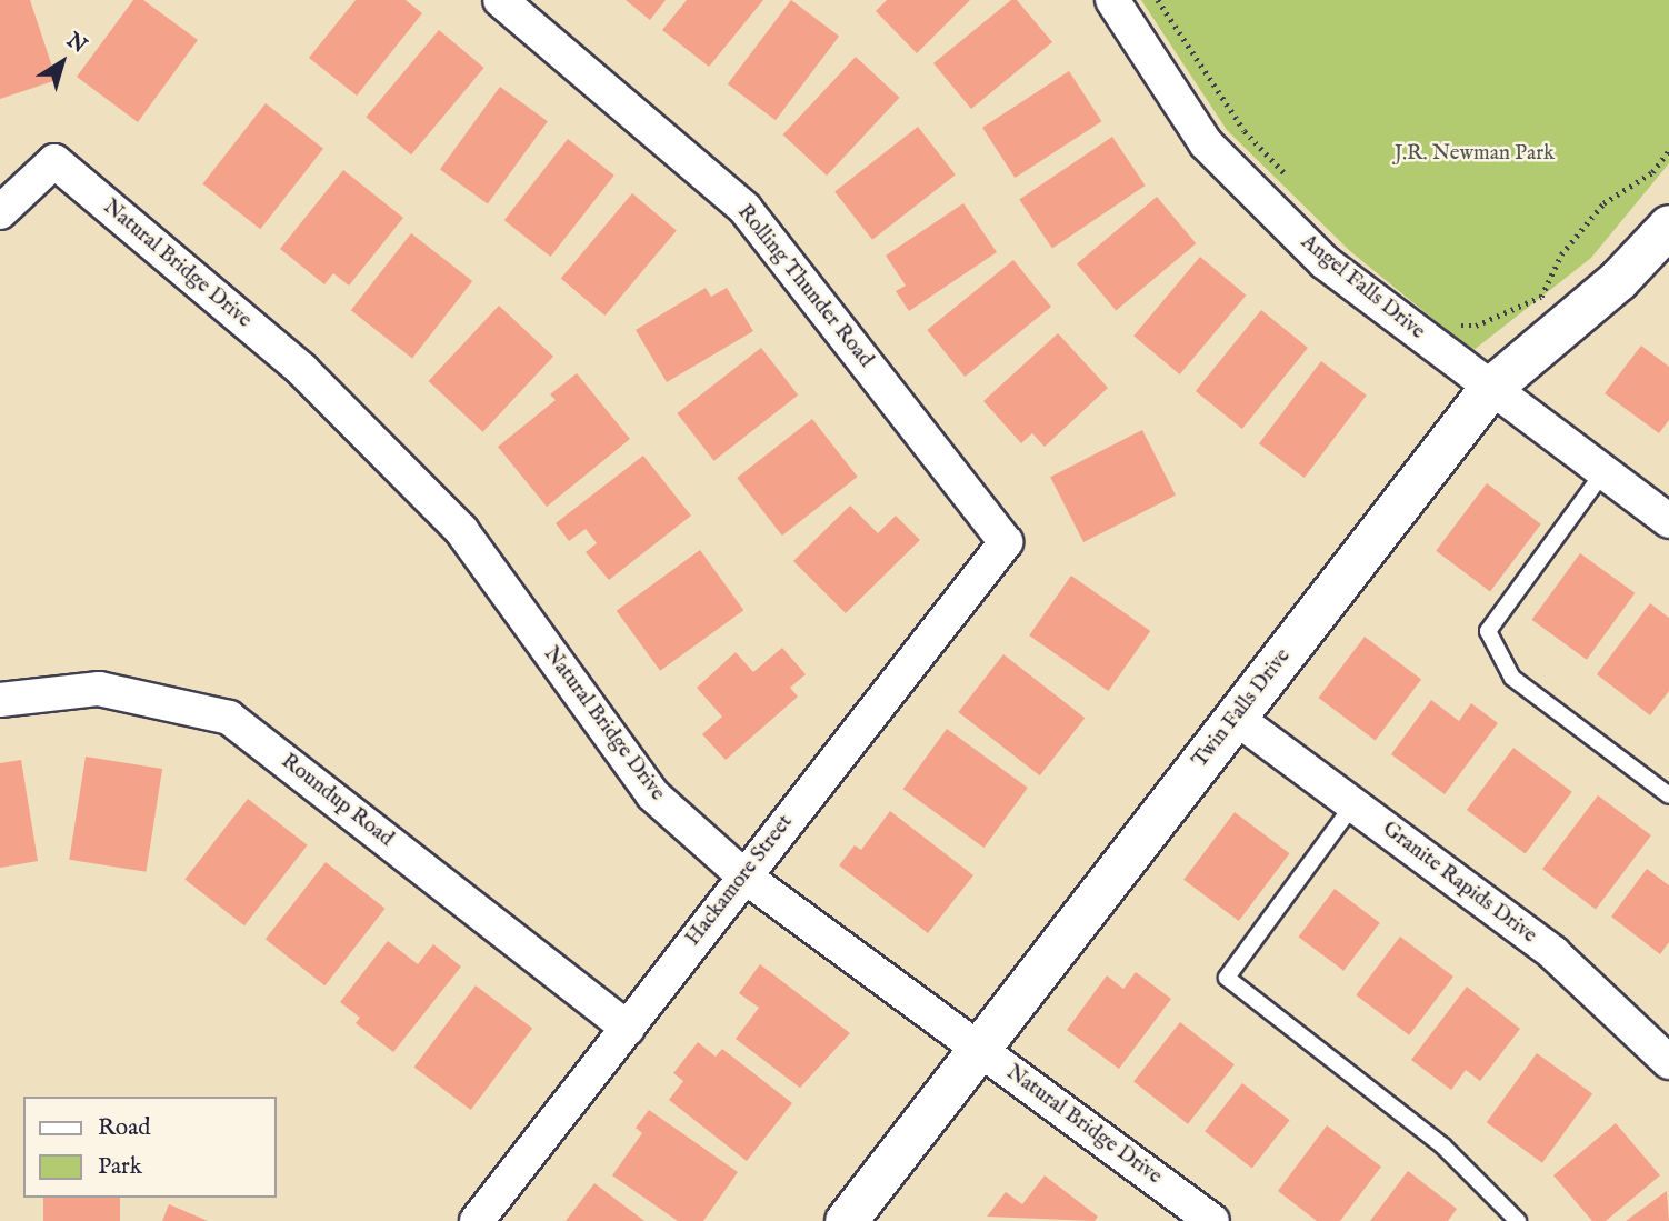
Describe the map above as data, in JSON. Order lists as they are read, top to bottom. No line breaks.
{"streets":{"street":["Natural Bridge Drive","Rolling Thunder Road","Angel Falls Drive","Twin Falls Drive","Roundup Road","Hackamore Street","Granite Rapids Drive"]},"crossings":[["Natural Bridge Drive","Twin Falls Drive"],["Natural Bridge Drive","Hackamore Street"],["Rolling Thunder Road","Hackamore Street"],["Angel Falls Drive","Twin Falls Drive"],["Twin Falls Drive","Granite Rapids Drive"],["Roundup Road","Hackamore Street"]],"parks":["J.R. Newman Park"],"legend":["Road","Park"],"north":"top right"}
